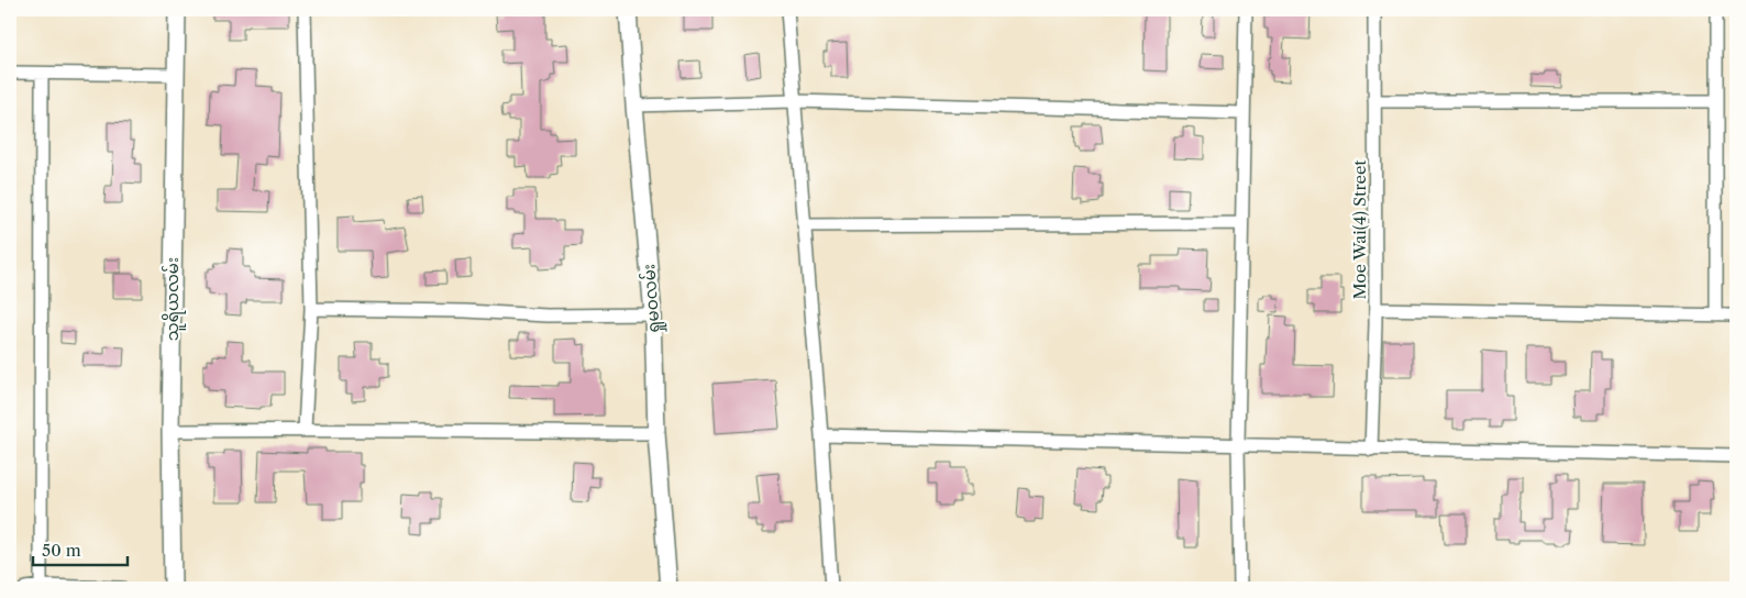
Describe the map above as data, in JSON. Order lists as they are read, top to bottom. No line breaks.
{"streets":{"street":["Moe Wai(4) Street","သူရိယလမ်း","ရှုမဝလမ်း"]},"scale_bar":"50 m"}
